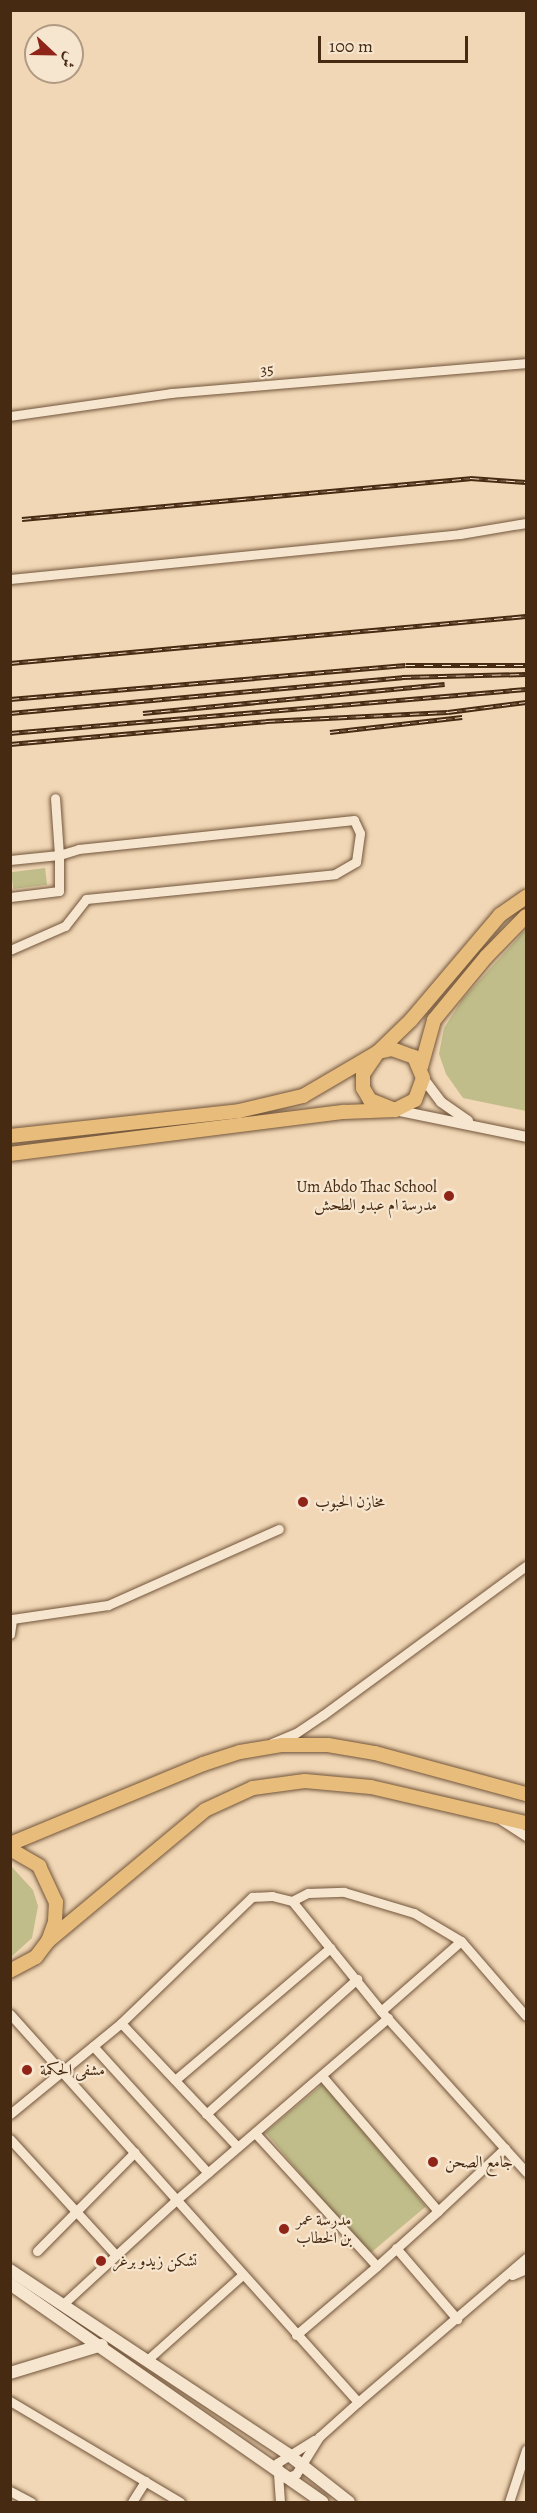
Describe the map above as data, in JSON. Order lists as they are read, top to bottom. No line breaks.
{"streets":{"street":["35"]},"places":["Um Abdo Thac School مدرسة ام عبدو الطحش","مخازن الحبوب","مشفى الحكمة","جامع الصحن","مدرسة عمر بن الخطاب","تشكن زيدو برغر"],"scale_bar":"100 m","north":"right"}
